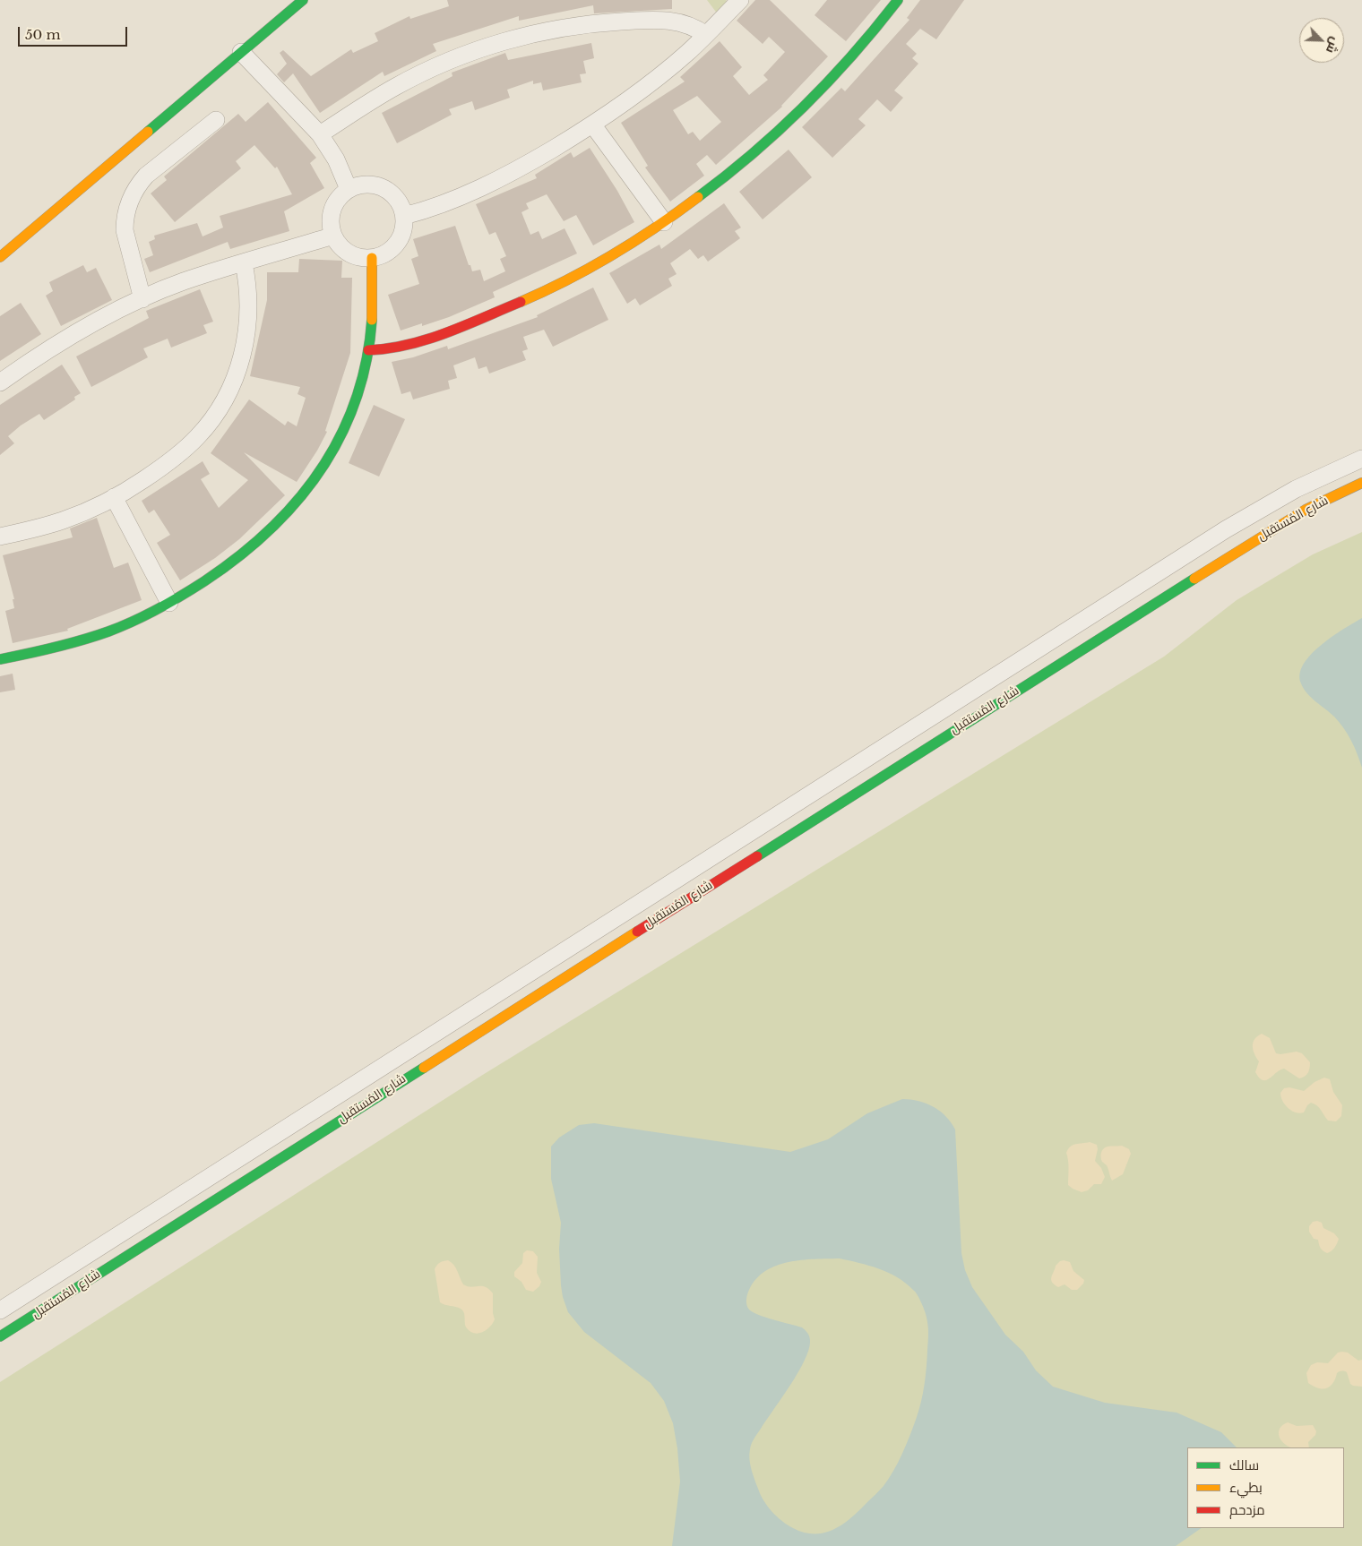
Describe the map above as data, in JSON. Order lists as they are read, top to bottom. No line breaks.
{"streets":{"street":["شارع المُستقبل"]},"legend":["سالك","بطيء","مزدحم"],"scale_bar":"50 m","north":"bottom right"}
